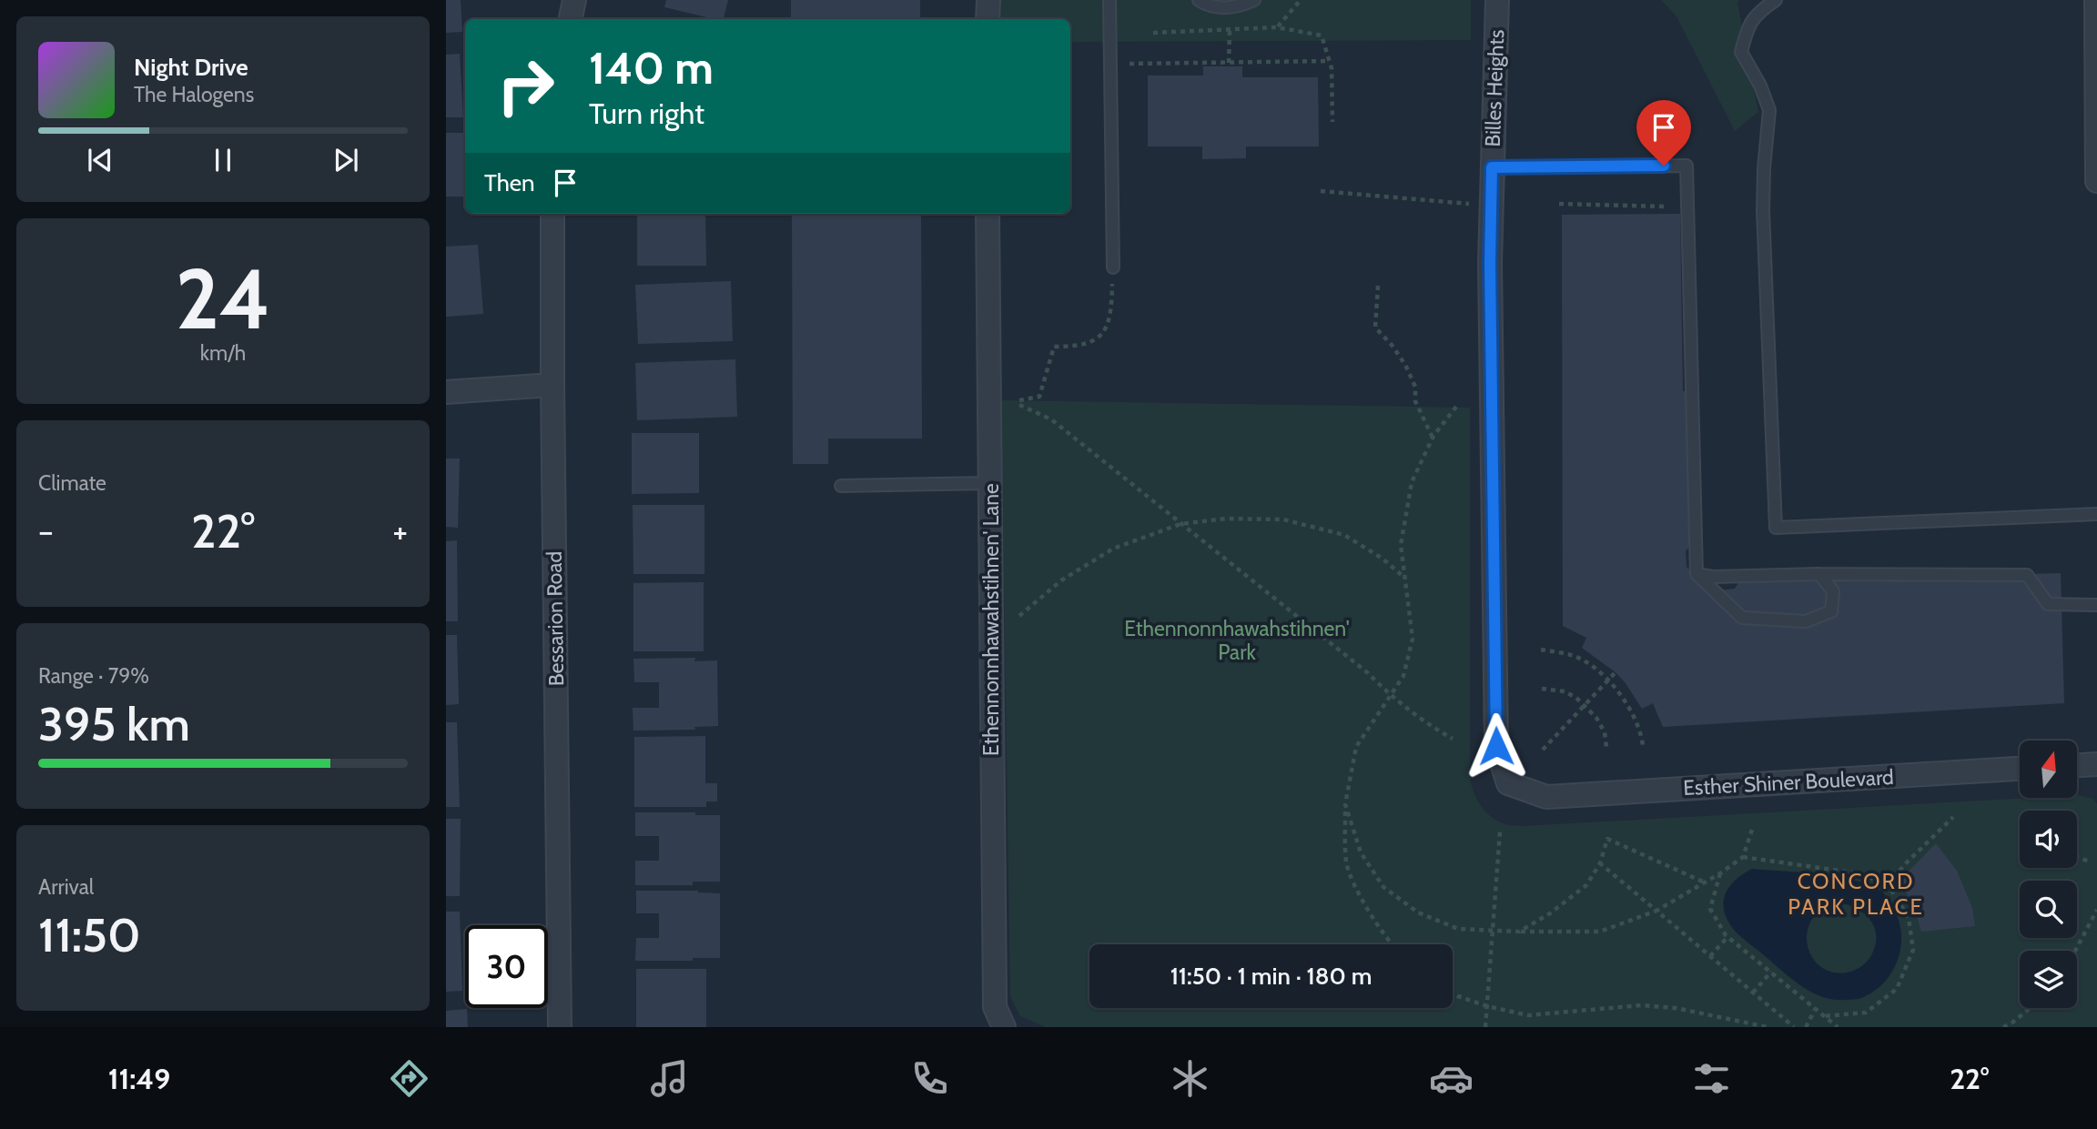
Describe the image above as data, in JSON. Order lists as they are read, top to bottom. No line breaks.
{"streets":{"street":["Billes Heights","Bessarion Road","Ethennonnhawahstihnen' Lane","Esther Shiner Boulevard"]},"crossings":[["Billes Heights","Esther Shiner Boulevard"]],"districts":["CONCORD PARK PLACE"],"parks":["Ethennonnhawahstihnen' Park"],"north":"top","page":{"turn":["140 m","Turn right"],"song":["Night Drive","The Halogens"],"then":"Then","tile":[["24","km/h"],"Climate",["Range · 79%","395 km"],["Arrival","11:50"]],"heat":["−","22°","+"],"limit":"30","trip":"11:50 · 1 min · 180 m","tabs":["11:49","22°"]}}
